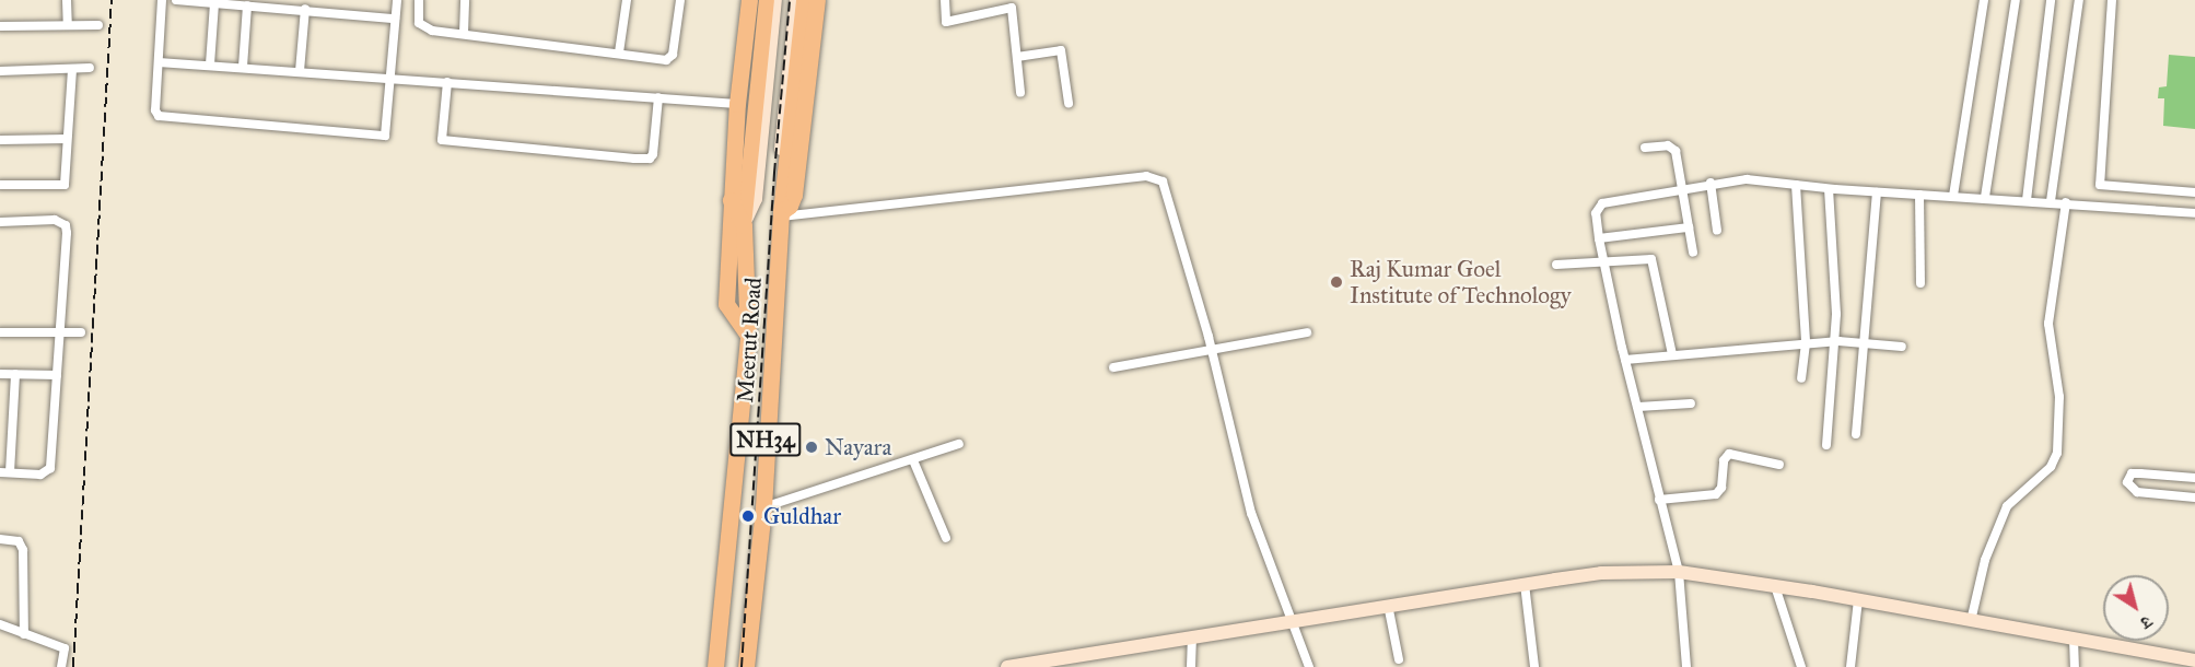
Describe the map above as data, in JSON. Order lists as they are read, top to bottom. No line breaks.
{"streets":{"highway":["Meerut Road","NH34"]},"crossings":[["Meerut Road","NH34"]],"places":["Raj Kumar Goel Institute of Technology","Nayara","Guldhar"],"north":"bottom right"}
